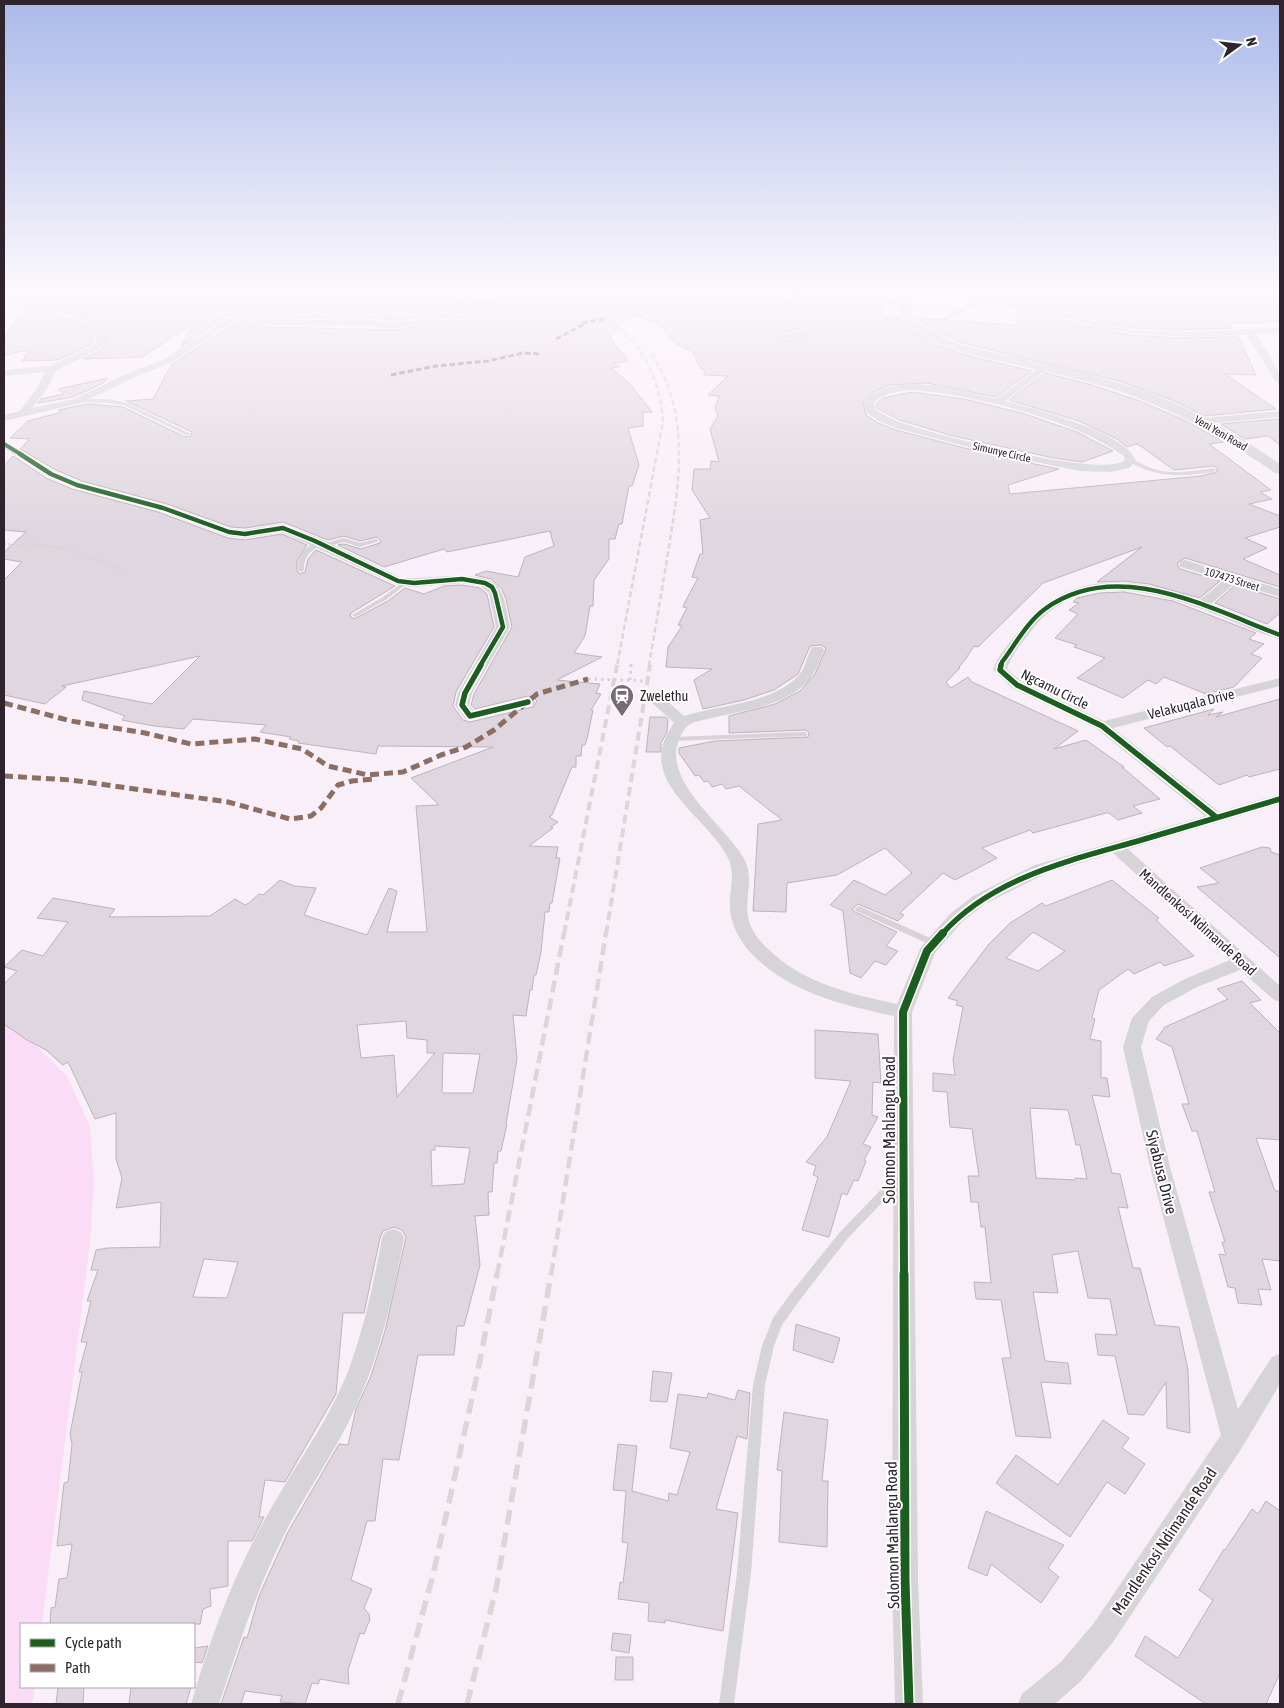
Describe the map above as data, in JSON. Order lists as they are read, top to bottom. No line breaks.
{"streets":{"street":["Veni Yeni Road","Simunye Circle","107473 Street","Ngcamu Circle","Velakuqala Drive","Mandlenkosi Ndimande Road","Solomon Mahlangu Road","Siyabusa Drive"]},"crossings":[["Ngcamu Circle","Velakuqala Drive"],["Ngcamu Circle","Solomon Mahlangu Road"],["Mandlenkosi Ndimande Road","Solomon Mahlangu Road"],["Mandlenkosi Ndimande Road","Siyabusa Drive"]],"places":{"station":["Zwelethu"]},"legend":["Cycle path","Path"],"north":"right"}
